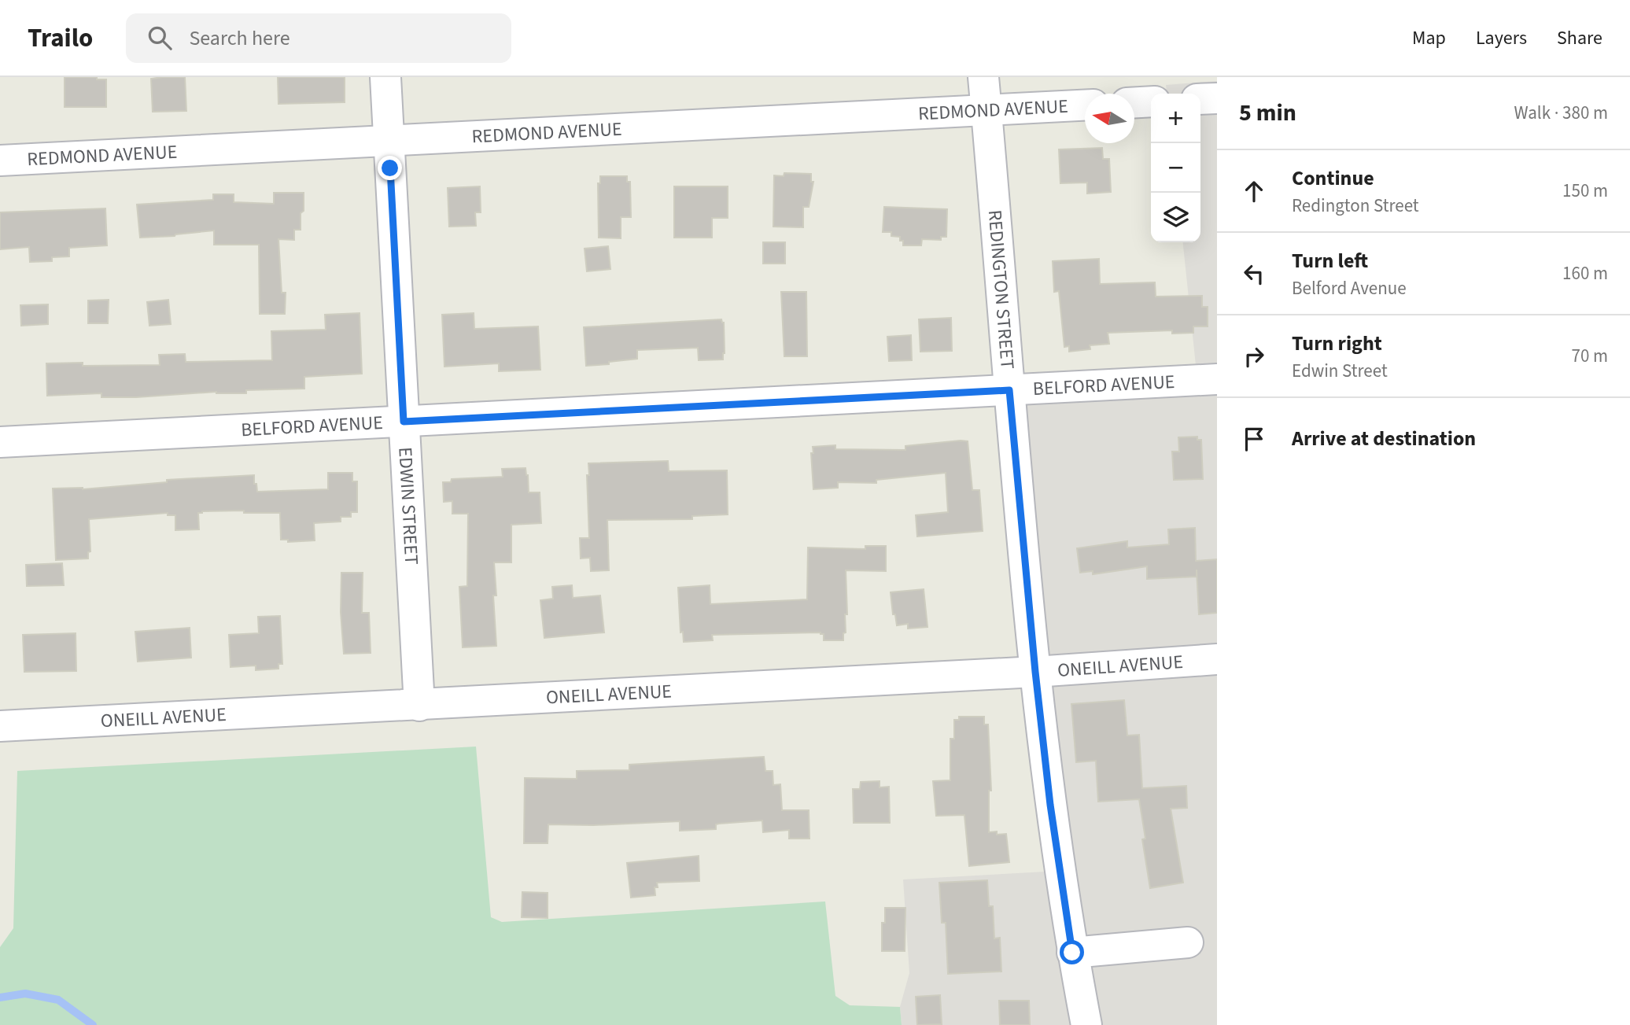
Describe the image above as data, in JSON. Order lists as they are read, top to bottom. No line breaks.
{"streets":{"street":["REDMOND AVENUE","REDINGTON STREET","BELFORD AVENUE","EDWIN STREET","ONEILL AVENUE"]},"crossings":[["REDMOND AVENUE","REDINGTON STREET"],["REDMOND AVENUE","EDWIN STREET"],["REDINGTON STREET","BELFORD AVENUE"],["REDINGTON STREET","ONEILL AVENUE"],["BELFORD AVENUE","EDWIN STREET"],["EDWIN STREET","ONEILL AVENUE"]],"north":"left","page":{"header":"Trailo","search":"Search here","nav":["Map","Layers","Share"],"heading":["5 min","Walk · 380 m"],"map_buttons":["+","−"],"list":[["Continue","Redington Street","150 m"],["Turn left","Belford Avenue","160 m"],["Turn right","Edwin Street","70 m"],"Arrive at destination"]}}
